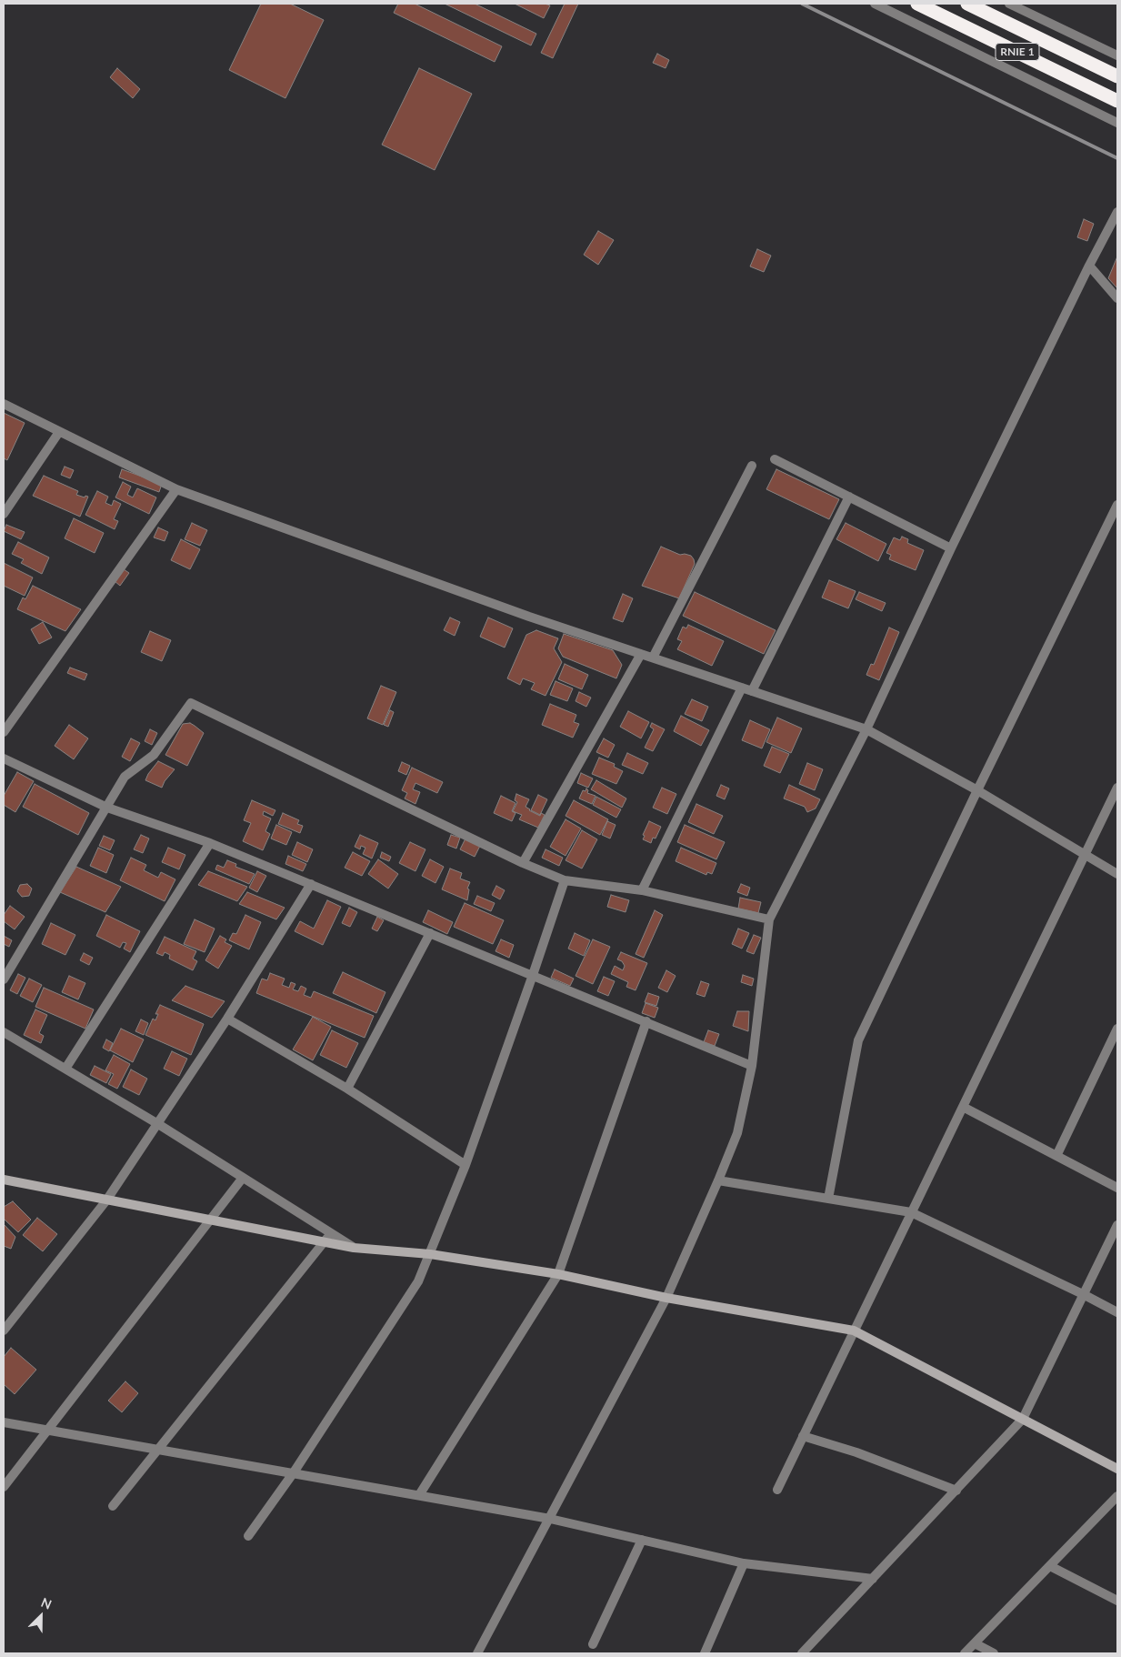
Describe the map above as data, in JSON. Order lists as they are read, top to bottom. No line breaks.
{"streets":{"highway":["RNIE 1"]},"north":"top right"}
